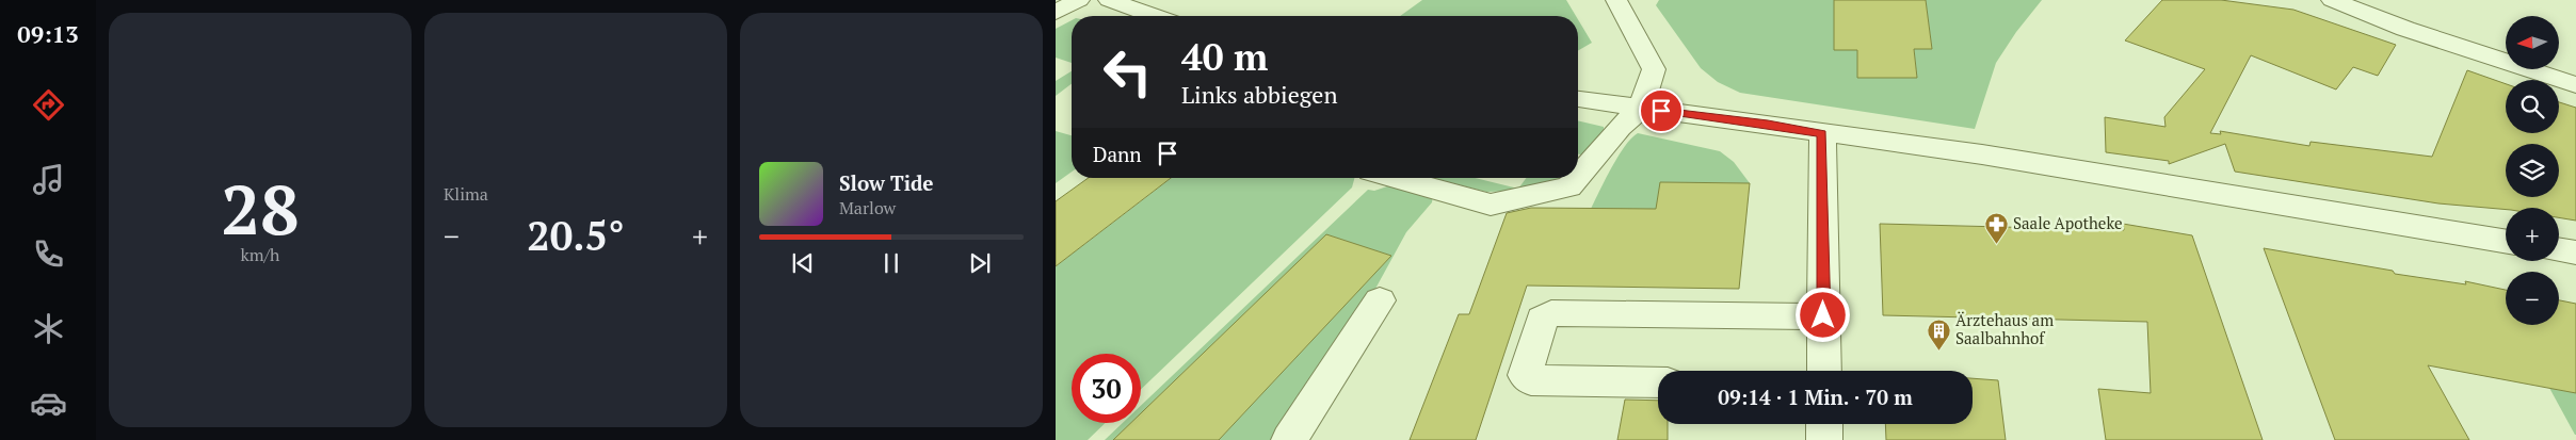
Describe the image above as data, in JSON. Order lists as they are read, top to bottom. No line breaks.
{"places":{"pharmacy":["Saale Apotheke"],"building":["Ärztehaus am Saalbahnhof"]},"north":"left","page":{"tabs":"09:13","tile":[["28","km/h"],"Klima"],"map_buttons":["+","−"],"turn":["40 m","Links abbiegen"],"then":"Dann","song":["Slow Tide","Marlow"],"heat":["−","20.5°","+"],"limit":"30","trip":"09:14 · 1 Min. · 70 m"}}
